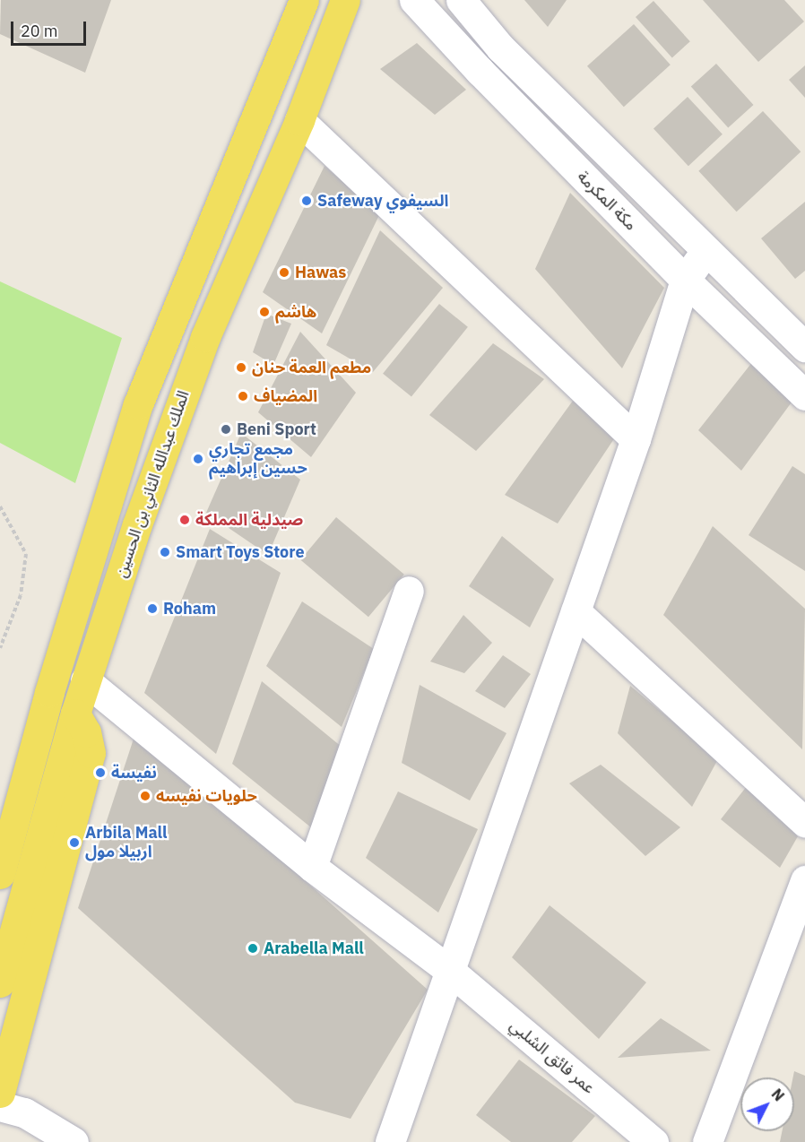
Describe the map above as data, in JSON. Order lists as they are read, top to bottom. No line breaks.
{"streets":{"main road":["الملك عبدالله الثاني بن الحسين"],"street":["مكة المكرمة","عمر فائق الشلبي"]},"crossings":[["الملك عبدالله الثاني بن الحسين","عمر فائق الشلبي"]],"places":["Safeway السيفوي","Hawas","هاشم","مطعم العمة حنان","المضياف","Beni Sport","مجمع تجاري حسين إبراهيم","صيدلية المملكة","Smart Toys Store","Roham","نفيسة","حلويات نفيسه","Arbila Mall اربيلا مول","Arabella Mall"],"scale_bar":"20 m","north":"top right"}
